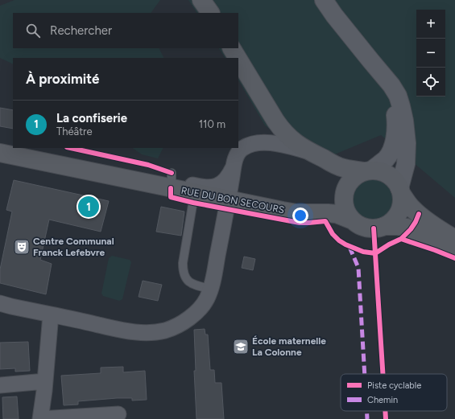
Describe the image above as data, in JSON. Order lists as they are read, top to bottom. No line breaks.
{"streets":{"main road":["RUE DU BON SECOURS"]},"places":{"theatre":["Centre Communal Franck Lefebvre"],"school or university":["École maternelle La Colonne"]},"legend":["Piste cyclable","Chemin"],"page":{"map_buttons":["+","−"],"search":"Rechercher","heading":"À proximité","list":[{"mark":"1","name":"La confiserie","note":"Théâtre","value":"110 m"}],"pins":"1"}}
